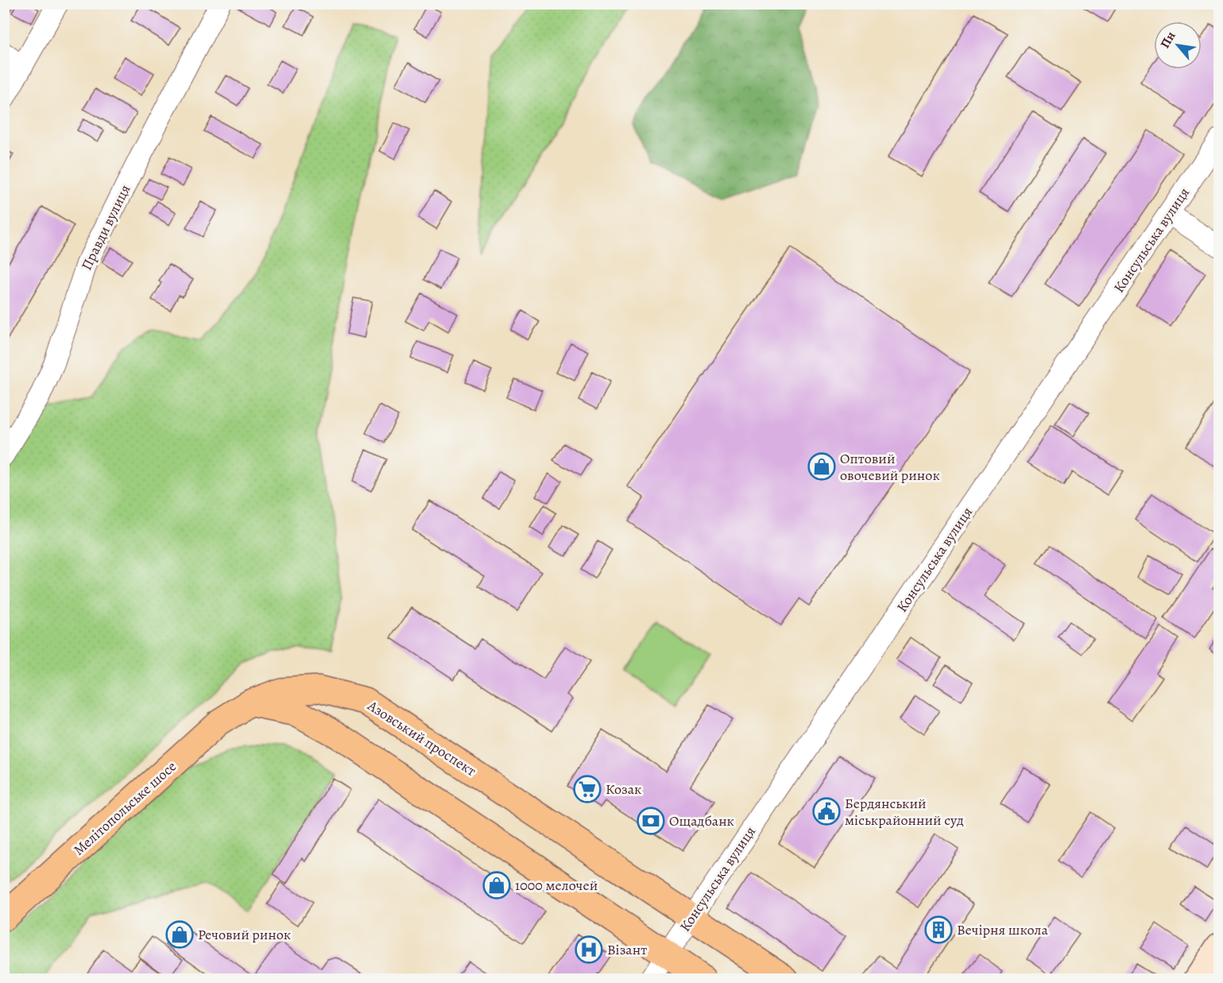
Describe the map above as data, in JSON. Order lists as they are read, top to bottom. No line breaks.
{"streets":{"main road":["Азовський проспект","Мелітопольське шосе"],"street":["Правди вулиця","Консульська вулиця"]},"crossings":[["Консульська вулиця","Азовський проспект"],["Азовський проспект","Мелітопольське шосе"]],"places":{"shop":["Оптовий овочевий ринок","1000 мелочей","Речовий ринок"],"supermarket":["Козак"],"public building":["Бердянський міськрайонний суд"],"bank":["Ощадбанк"],"building":["Вечірня школа"],"hospital":["Візант"]},"north":"top left"}
